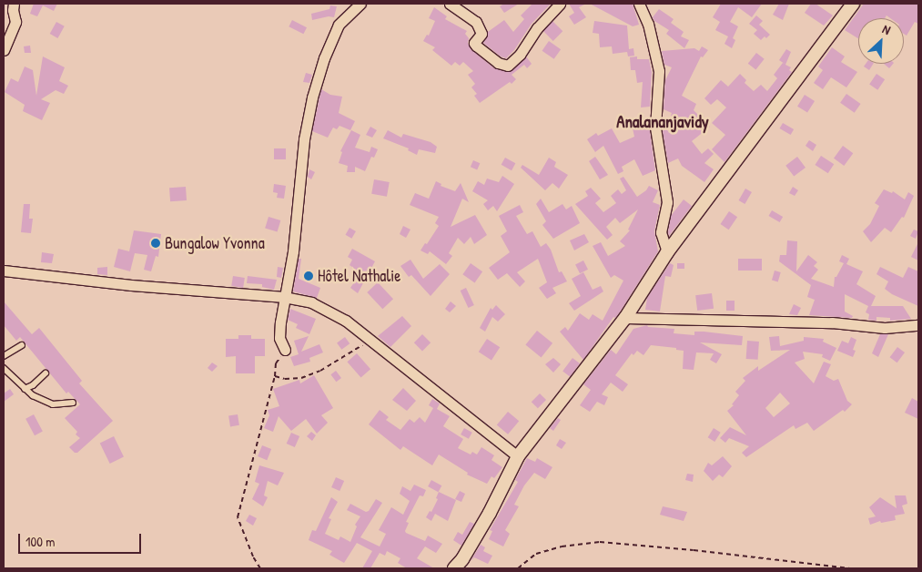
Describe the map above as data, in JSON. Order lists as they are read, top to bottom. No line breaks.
{"districts":["Analananjavidy"],"places":["Bungalow Yvonna","Hôtel Nathalie"],"scale_bar":"100 m","north":"top right"}
